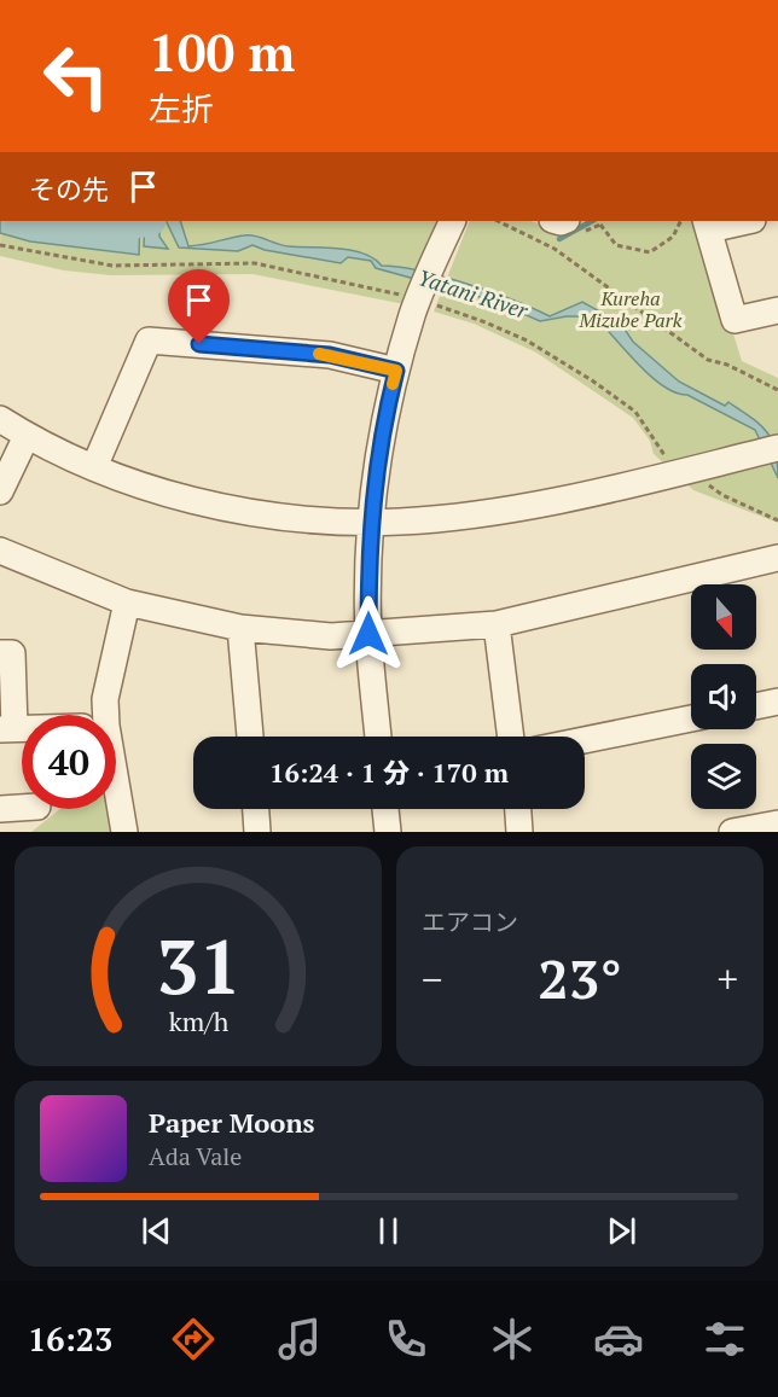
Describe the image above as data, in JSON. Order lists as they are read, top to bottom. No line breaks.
{"water":["Yatani River"],"parks":["Kureha Mizube Park"],"north":"bottom","page":{"turn":["100 m","左折"],"then":"その先","limit":"40","trip":"16:24 · 1 分 · 170 m","tile":"エアコン","heat":["−","23°","+"],"song":["Paper Moons","Ada Vale"],"tabs":"16:23","gauge":["31","km/h"]}}
